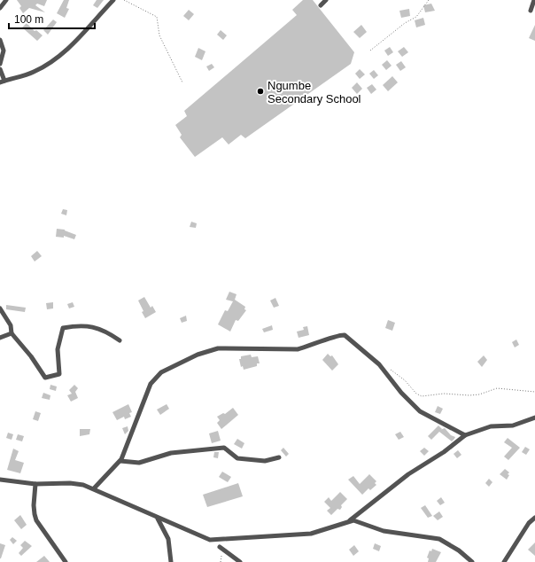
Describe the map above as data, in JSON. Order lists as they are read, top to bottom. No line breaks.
{"places":["Ngumbe Secondary School"],"scale_bar":"100 m"}
